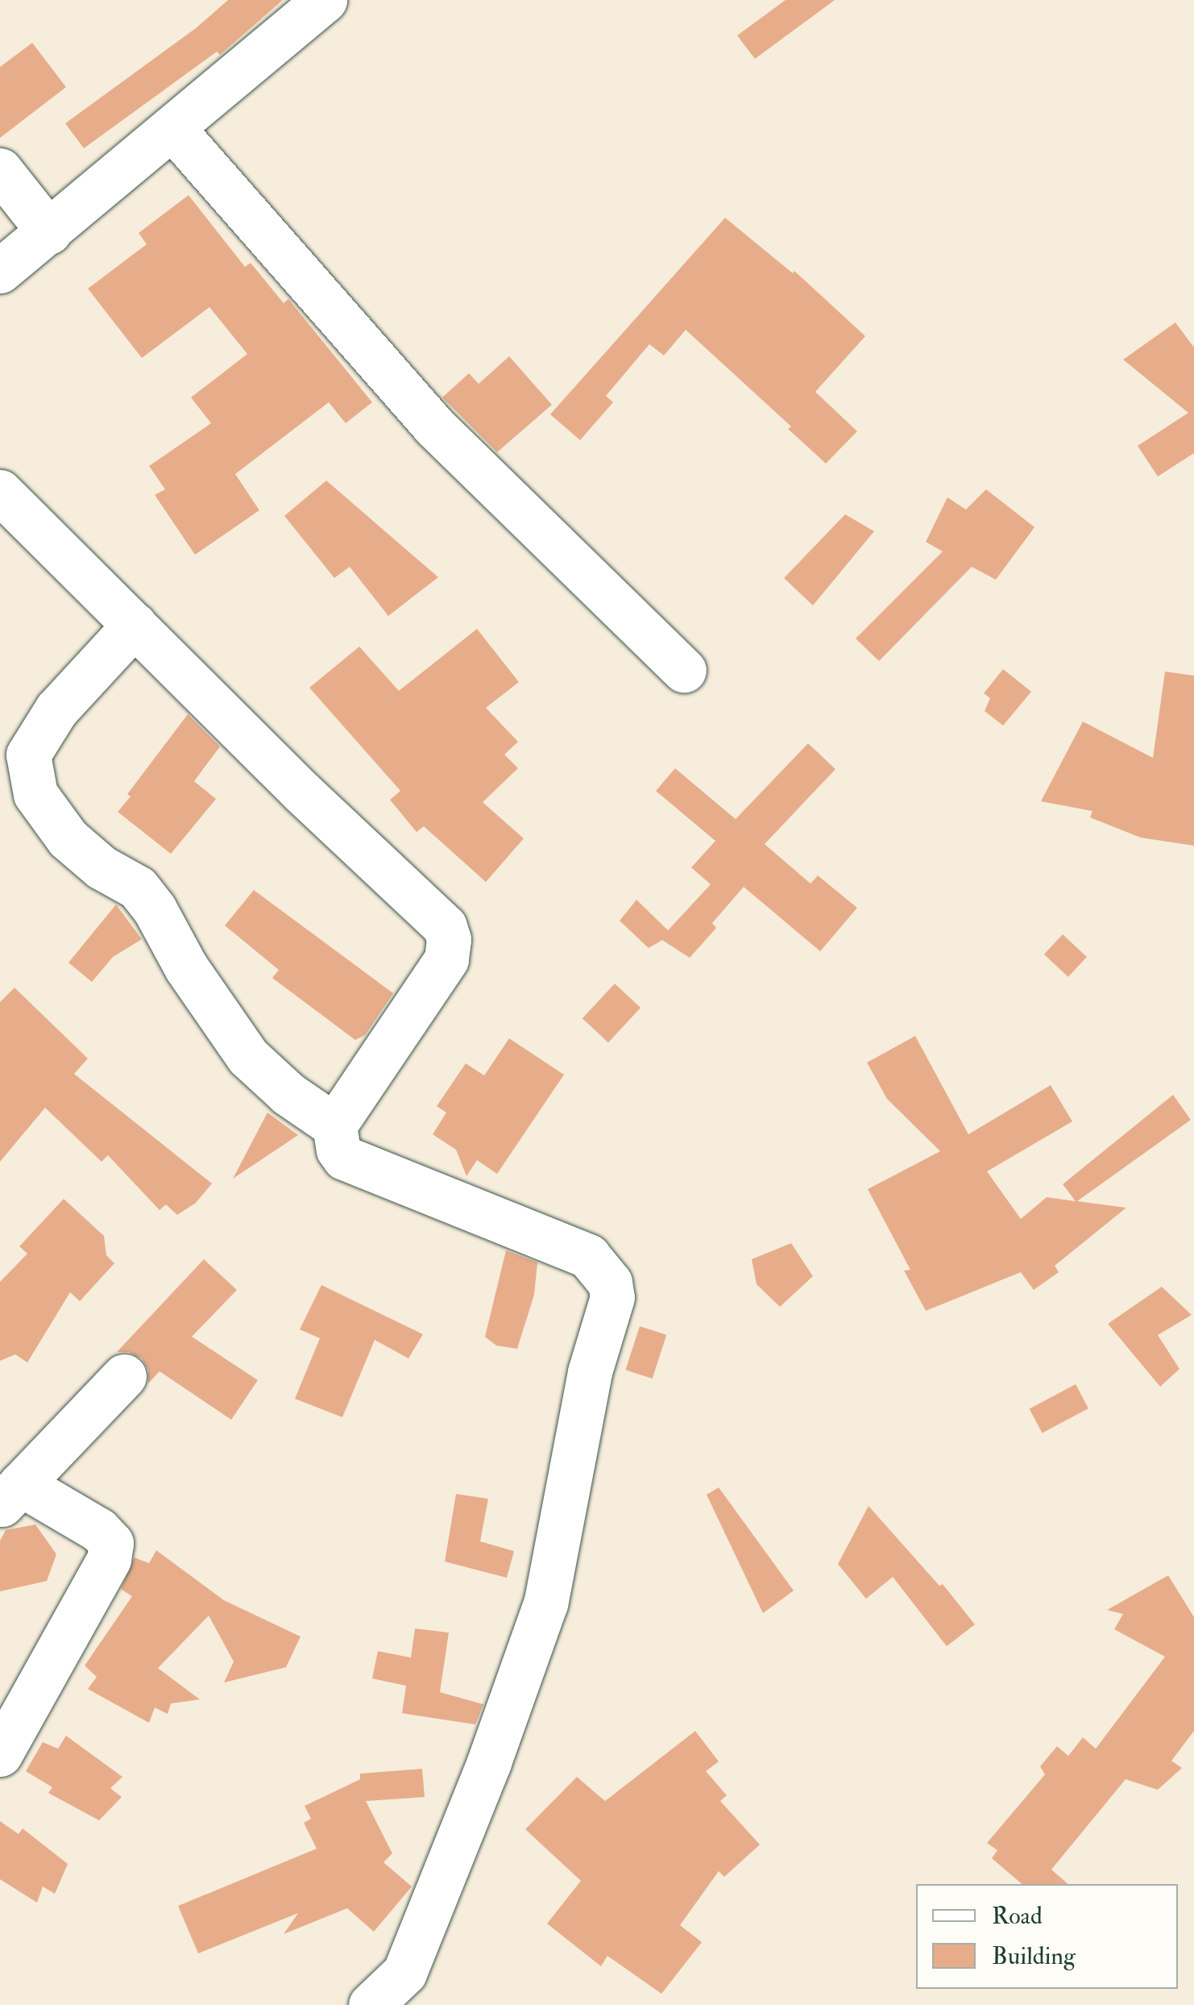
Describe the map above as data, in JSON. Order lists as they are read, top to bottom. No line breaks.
{"legend":["Road","Building"]}
